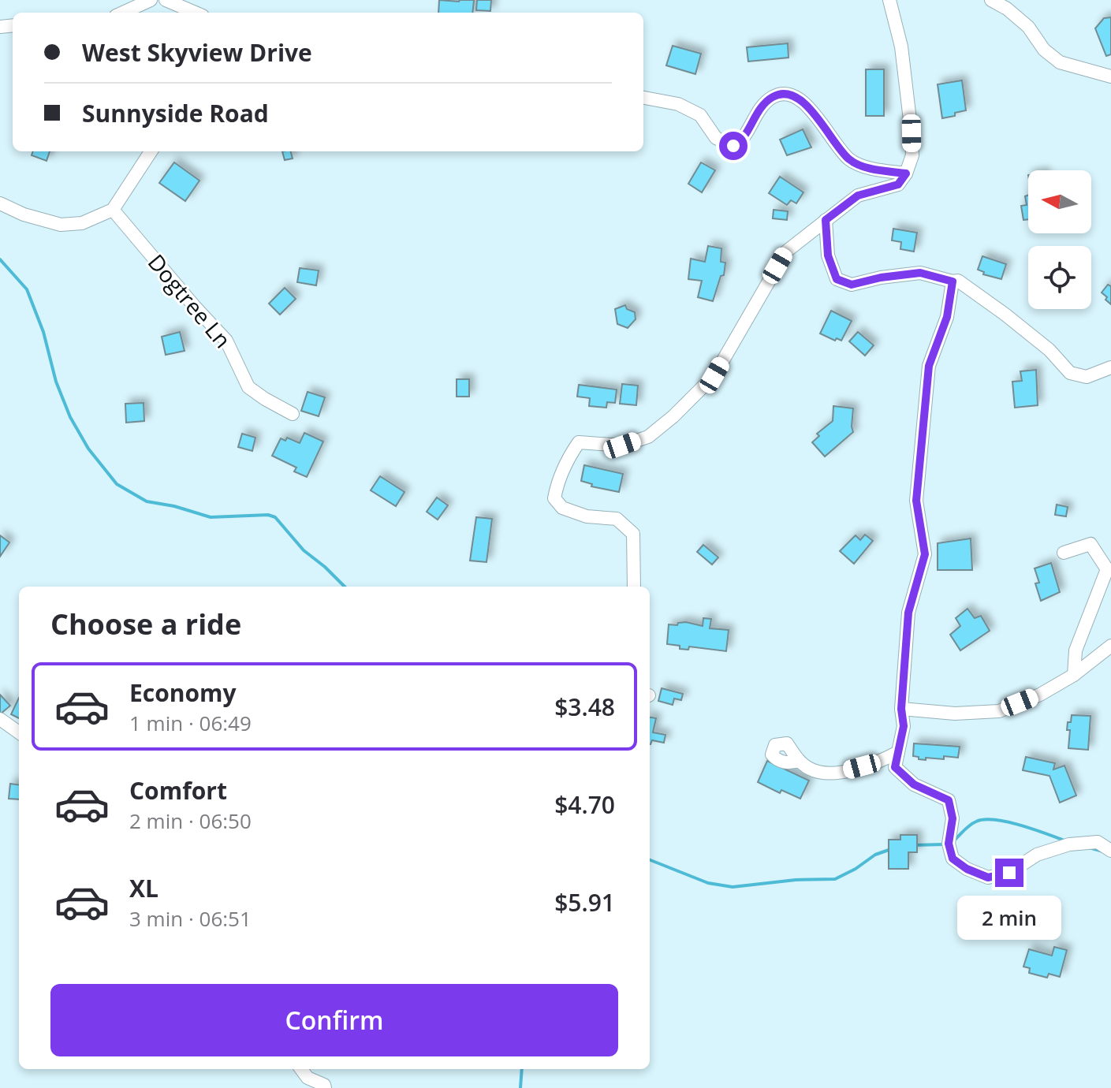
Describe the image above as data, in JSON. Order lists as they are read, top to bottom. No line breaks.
{"streets":{"street":["Dogtree Ln"]},"north":"left","page":{"banner":["West Skyview Drive","Sunnyside Road"],"heading":"Choose a ride","list":[{"name":"Economy","note":"1 min · 06:49","value":"$3.48"},{"name":"Comfort","note":"2 min · 06:50","value":"$4.70"},{"name":"XL","note":"3 min · 06:51","value":"$5.91"}],"bubble":"2 min","buttons":"Confirm"}}
